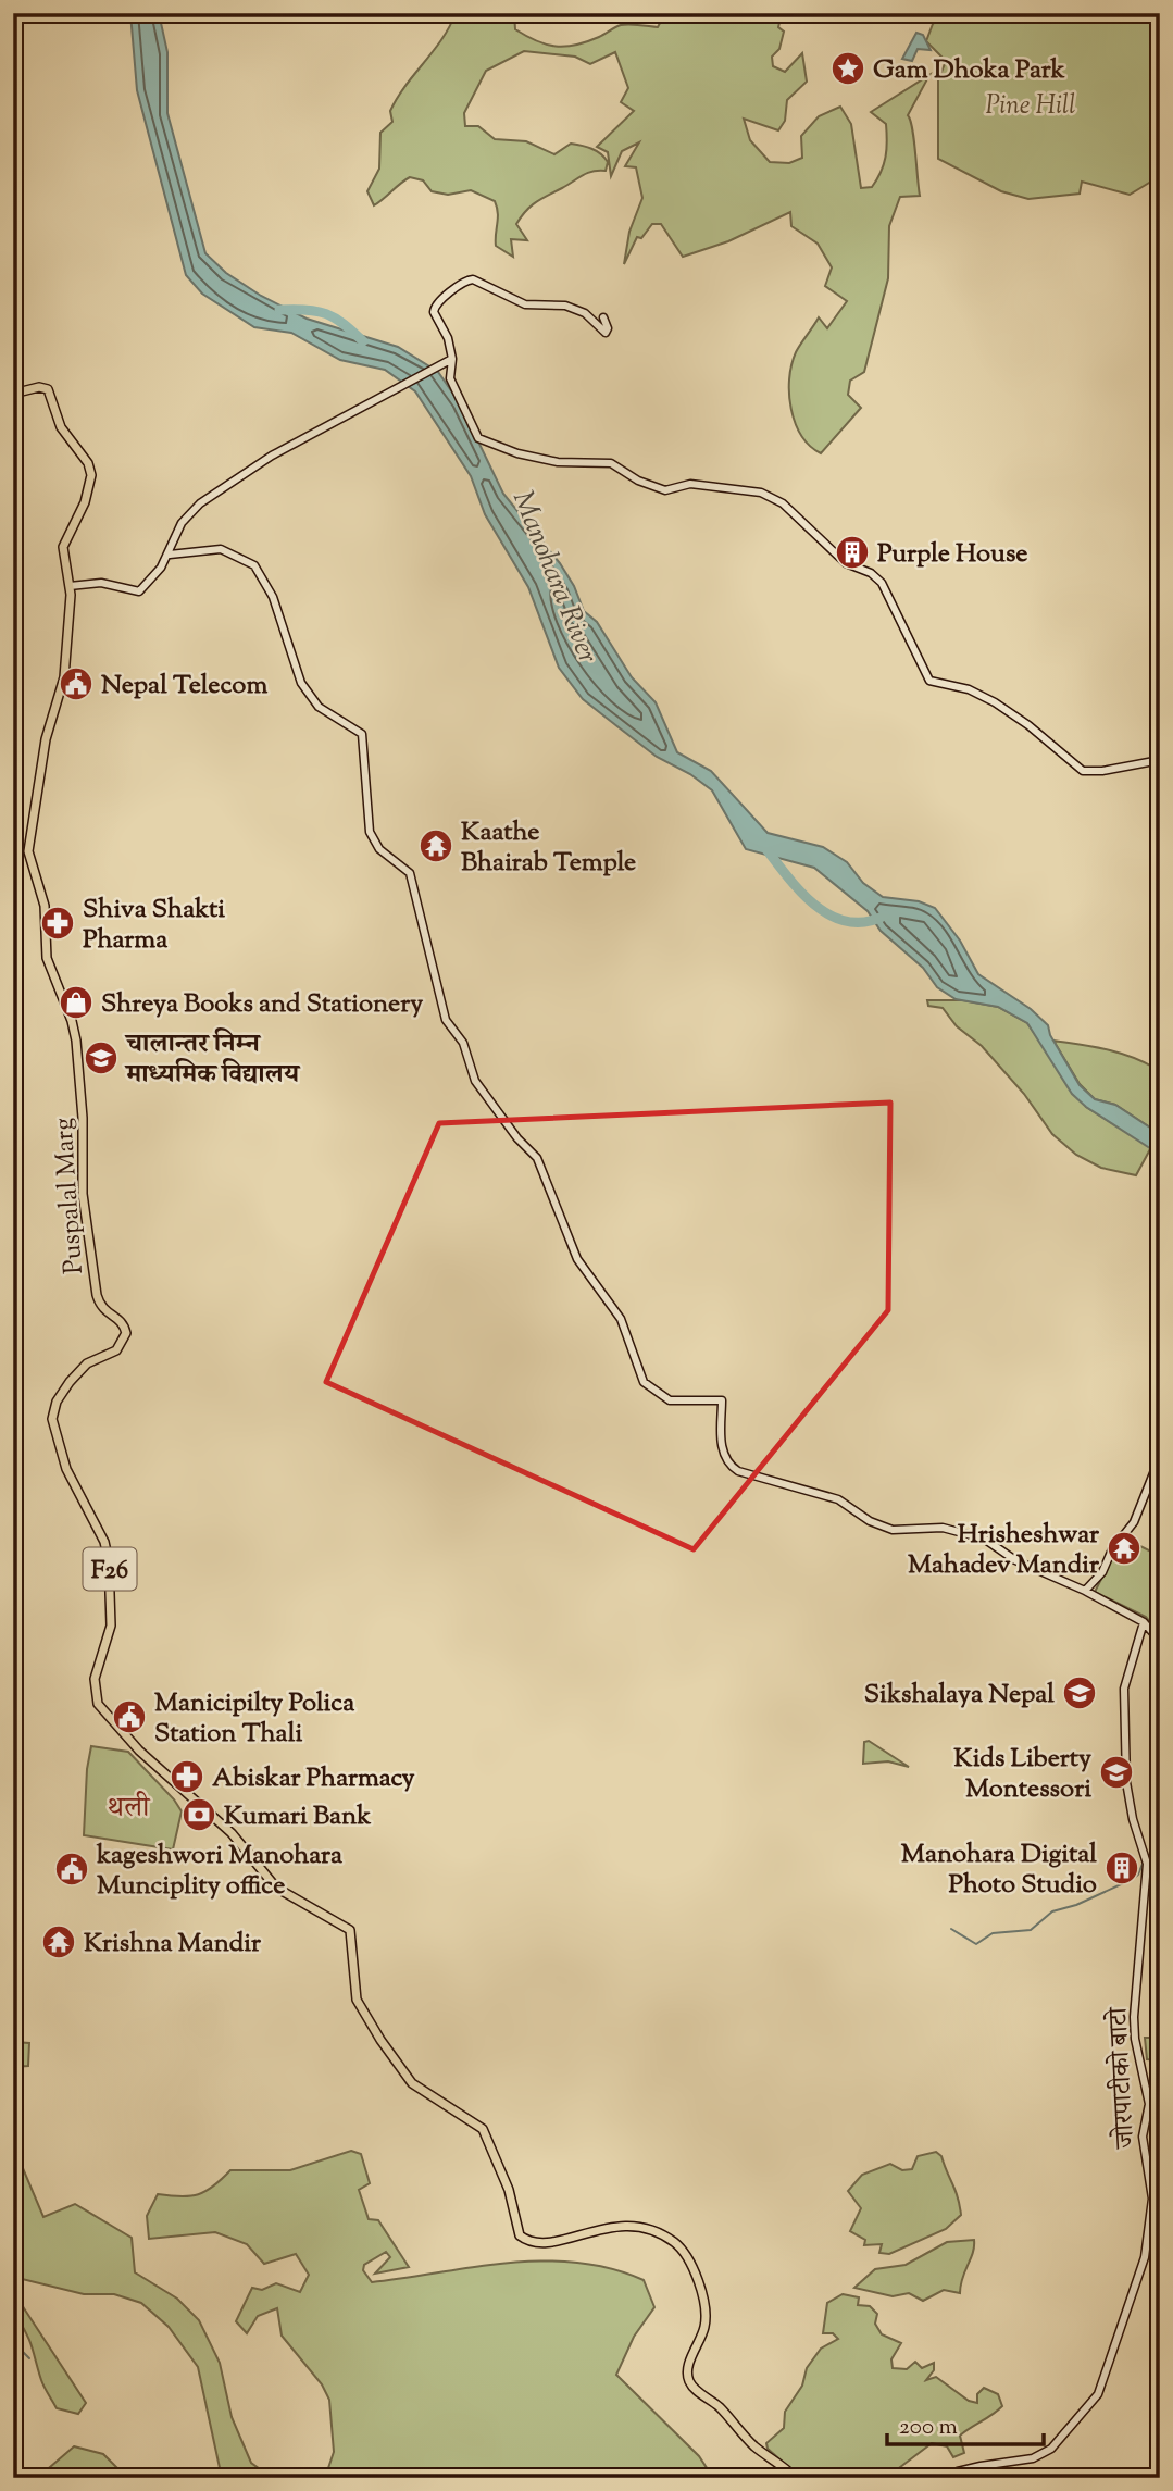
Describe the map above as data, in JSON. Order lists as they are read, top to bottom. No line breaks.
{"streets":{"main road":["Puspalal Marg","F26"],"street":["जोरपाटीको बाटो"]},"districts":["थली"],"water":["Manohara River"],"parks":["Pine Hill"],"places":{"place":["Gam Dhoka Park"],"building":["Purple House","Manohara Digital Photo Studio"],"public building":["Nepal Telecom","Manicipilty Polica Station Thali","kageshwori Manohara Munciplity office"],"temple":["Kaathe Bhairab Temple","Hrisheshwar Mahadev Mandir","Krishna Mandir"],"pharmacy":["Shiva Shakti Pharma","Abiskar Pharmacy"],"shop":["Shreya Books and Stationery"],"school or university":["चालान्तर निम्न माध्यमिक विद्यालय","Sikshalaya Nepal","Kids Liberty Montessori"],"bank":["Kumari Bank"]},"scale_bar":"200 m"}
